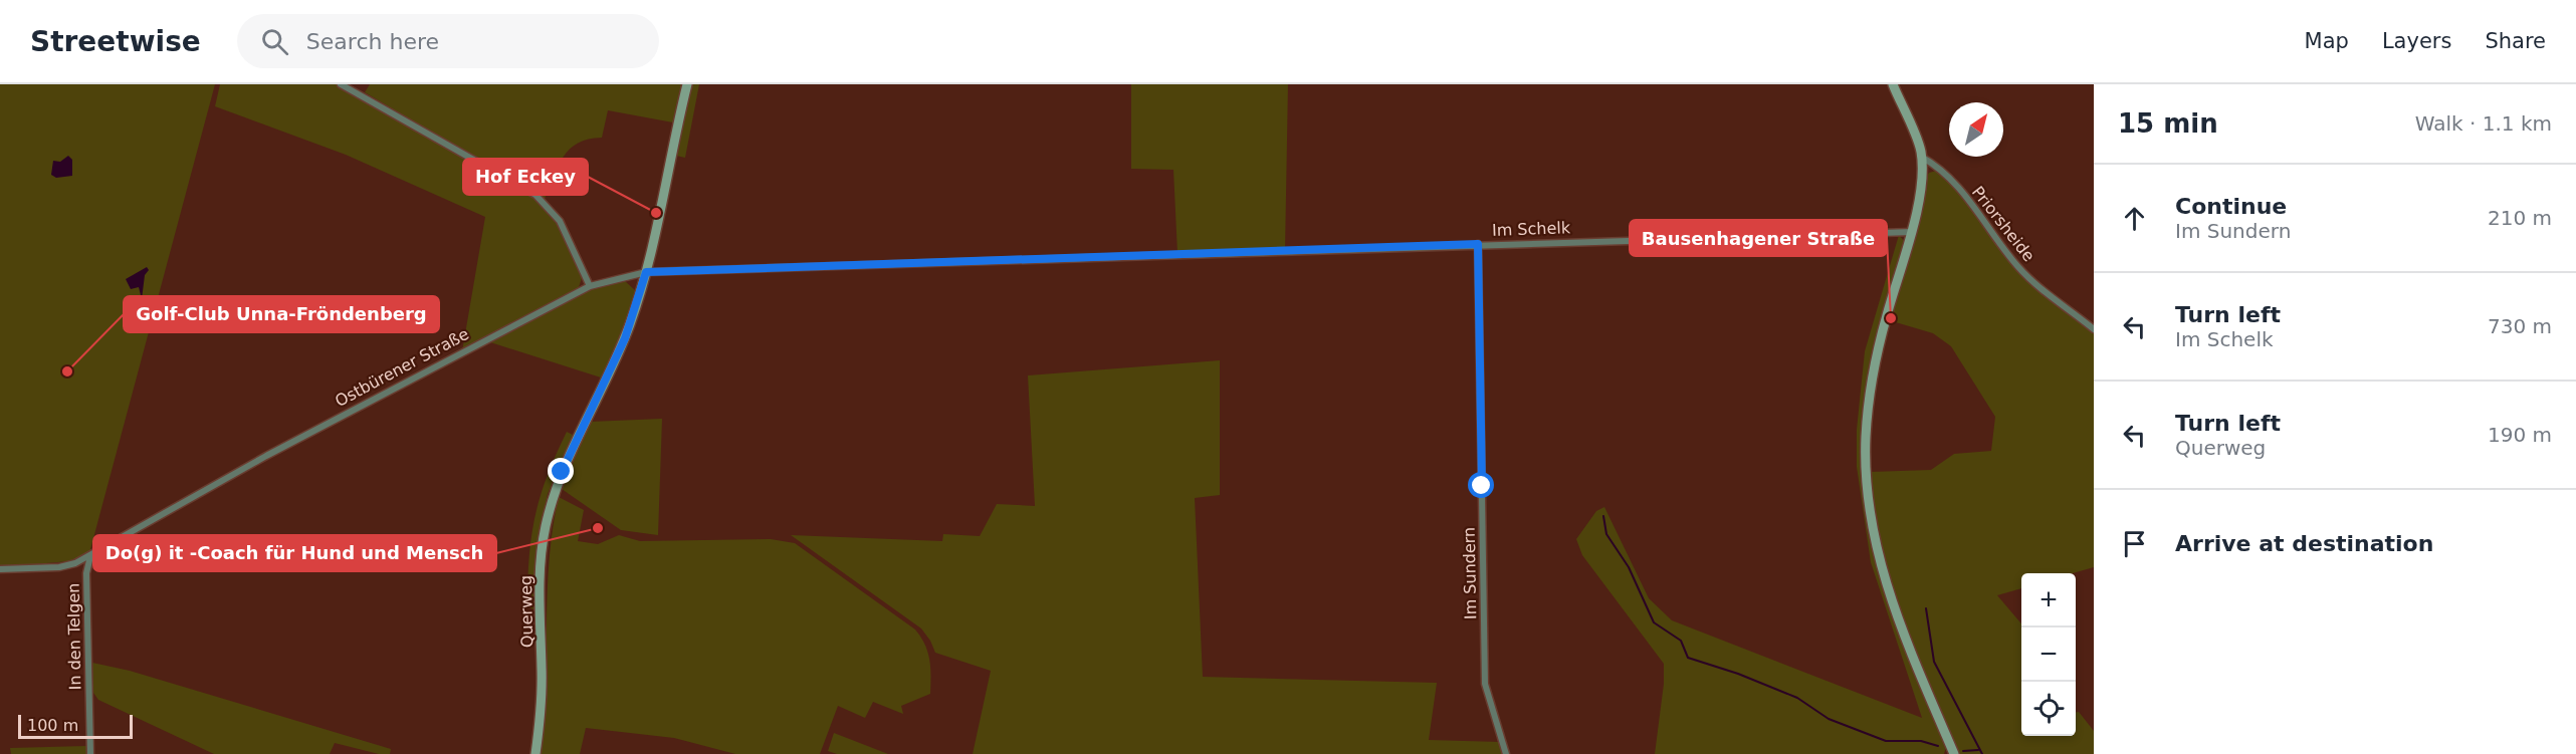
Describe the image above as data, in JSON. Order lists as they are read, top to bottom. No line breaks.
{"streets":{"street":["Priorsheide","Im Schelk","Ostbürener Straße","Im Sundern","Querweg","In den Telgen"]},"crossings":[["Im Schelk","Ostbürener Straße"],["Im Schelk","Im Sundern"],["Im Schelk","Querweg"],["Ostbürener Straße","Querweg"],["Ostbürener Straße","In den Telgen"]],"places":["Hof Eckey","Bausenhagener Straße","Golf-Club Unna-Fröndenberg","Do(g) it -Coach für Hund und Mensch"],"scale_bar":"100 m","north":"top right","page":{"header":"Streetwise","search":"Search here","nav":["Map","Layers","Share"],"heading":["15 min","Walk · 1.1 km"],"list":[["Continue","Im Sundern","210 m"],["Turn left","Im Schelk","730 m"],["Turn left","Querweg","190 m"],"Arrive at destination"],"map_buttons":["+","−"],"scale":"100 m"}}
